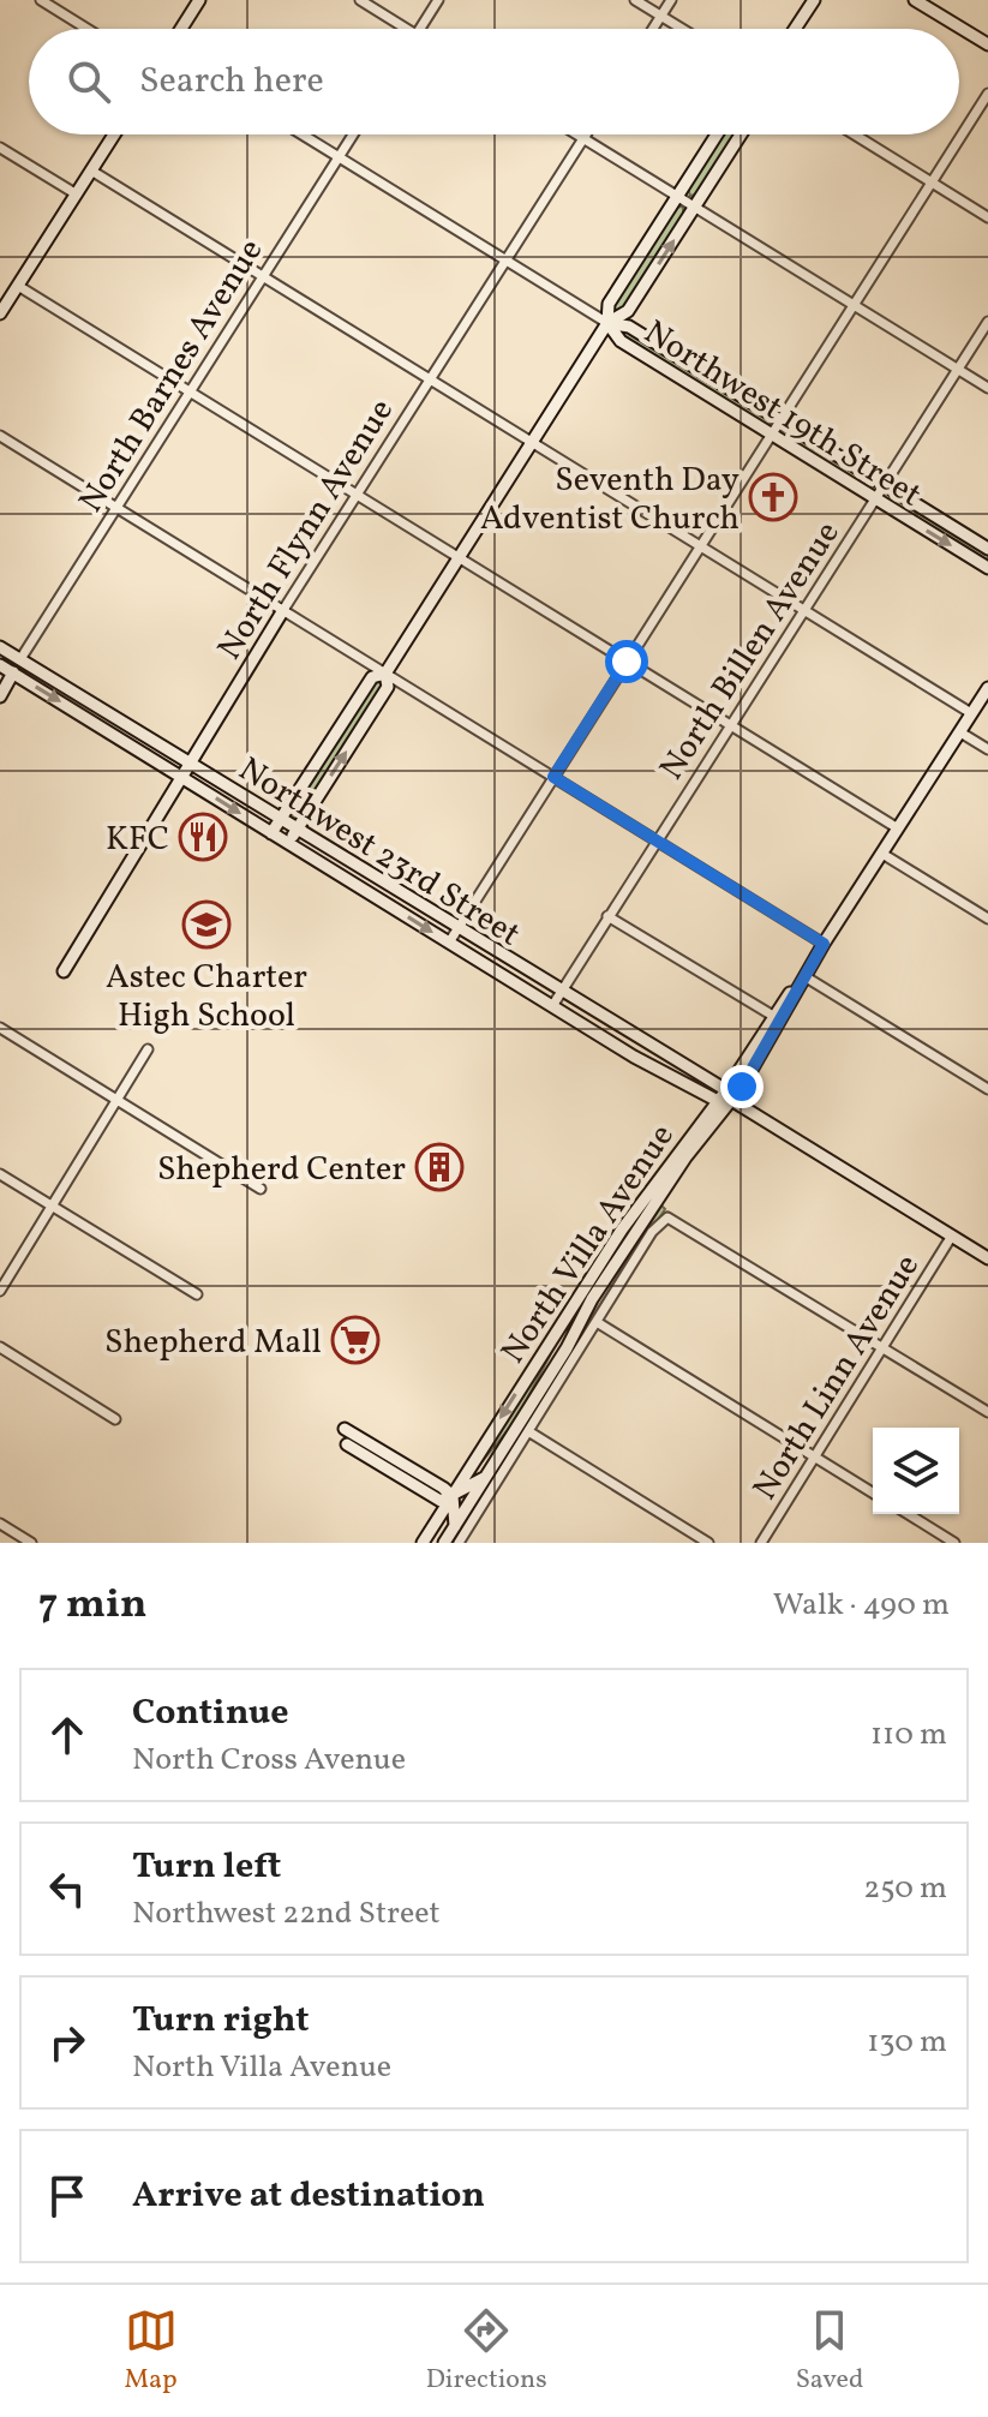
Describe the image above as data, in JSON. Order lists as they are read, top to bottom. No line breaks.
{"streets":{"main road":["Northwest 19th Street","North Flynn Avenue","Northwest 23rd Street","North Villa Avenue"],"street":["North Barnes Avenue","North Billen Avenue","North Linn Avenue"]},"crossings":[["North Barnes Avenue","Northwest 19th Street"],["North Barnes Avenue","Northwest 23rd Street"],["Northwest 19th Street","North Flynn Avenue"],["Northwest 19th Street","North Billen Avenue"],["North Flynn Avenue","Northwest 23rd Street"],["North Billen Avenue","Northwest 23rd Street"],["Northwest 23rd Street","North Villa Avenue"],["Northwest 23rd Street","North Linn Avenue"],["North Villa Avenue","North Linn Avenue"]],"places":{"church":["Seventh Day Adventist Church"],"restaurant":["KFC"],"school or university":["Astec Charter High School"],"building":["Shepherd Center"],"supermarket":["Shepherd Mall"]},"page":{"search":"Search here","heading":["7 min","Walk · 490 m"],"list":[["Continue","North Cross Avenue","110 m"],["Turn left","Northwest 22nd Street","250 m"],["Turn right","North Villa Avenue","130 m"],"Arrive at destination"],"nav":["Map","Directions","Saved"]}}
